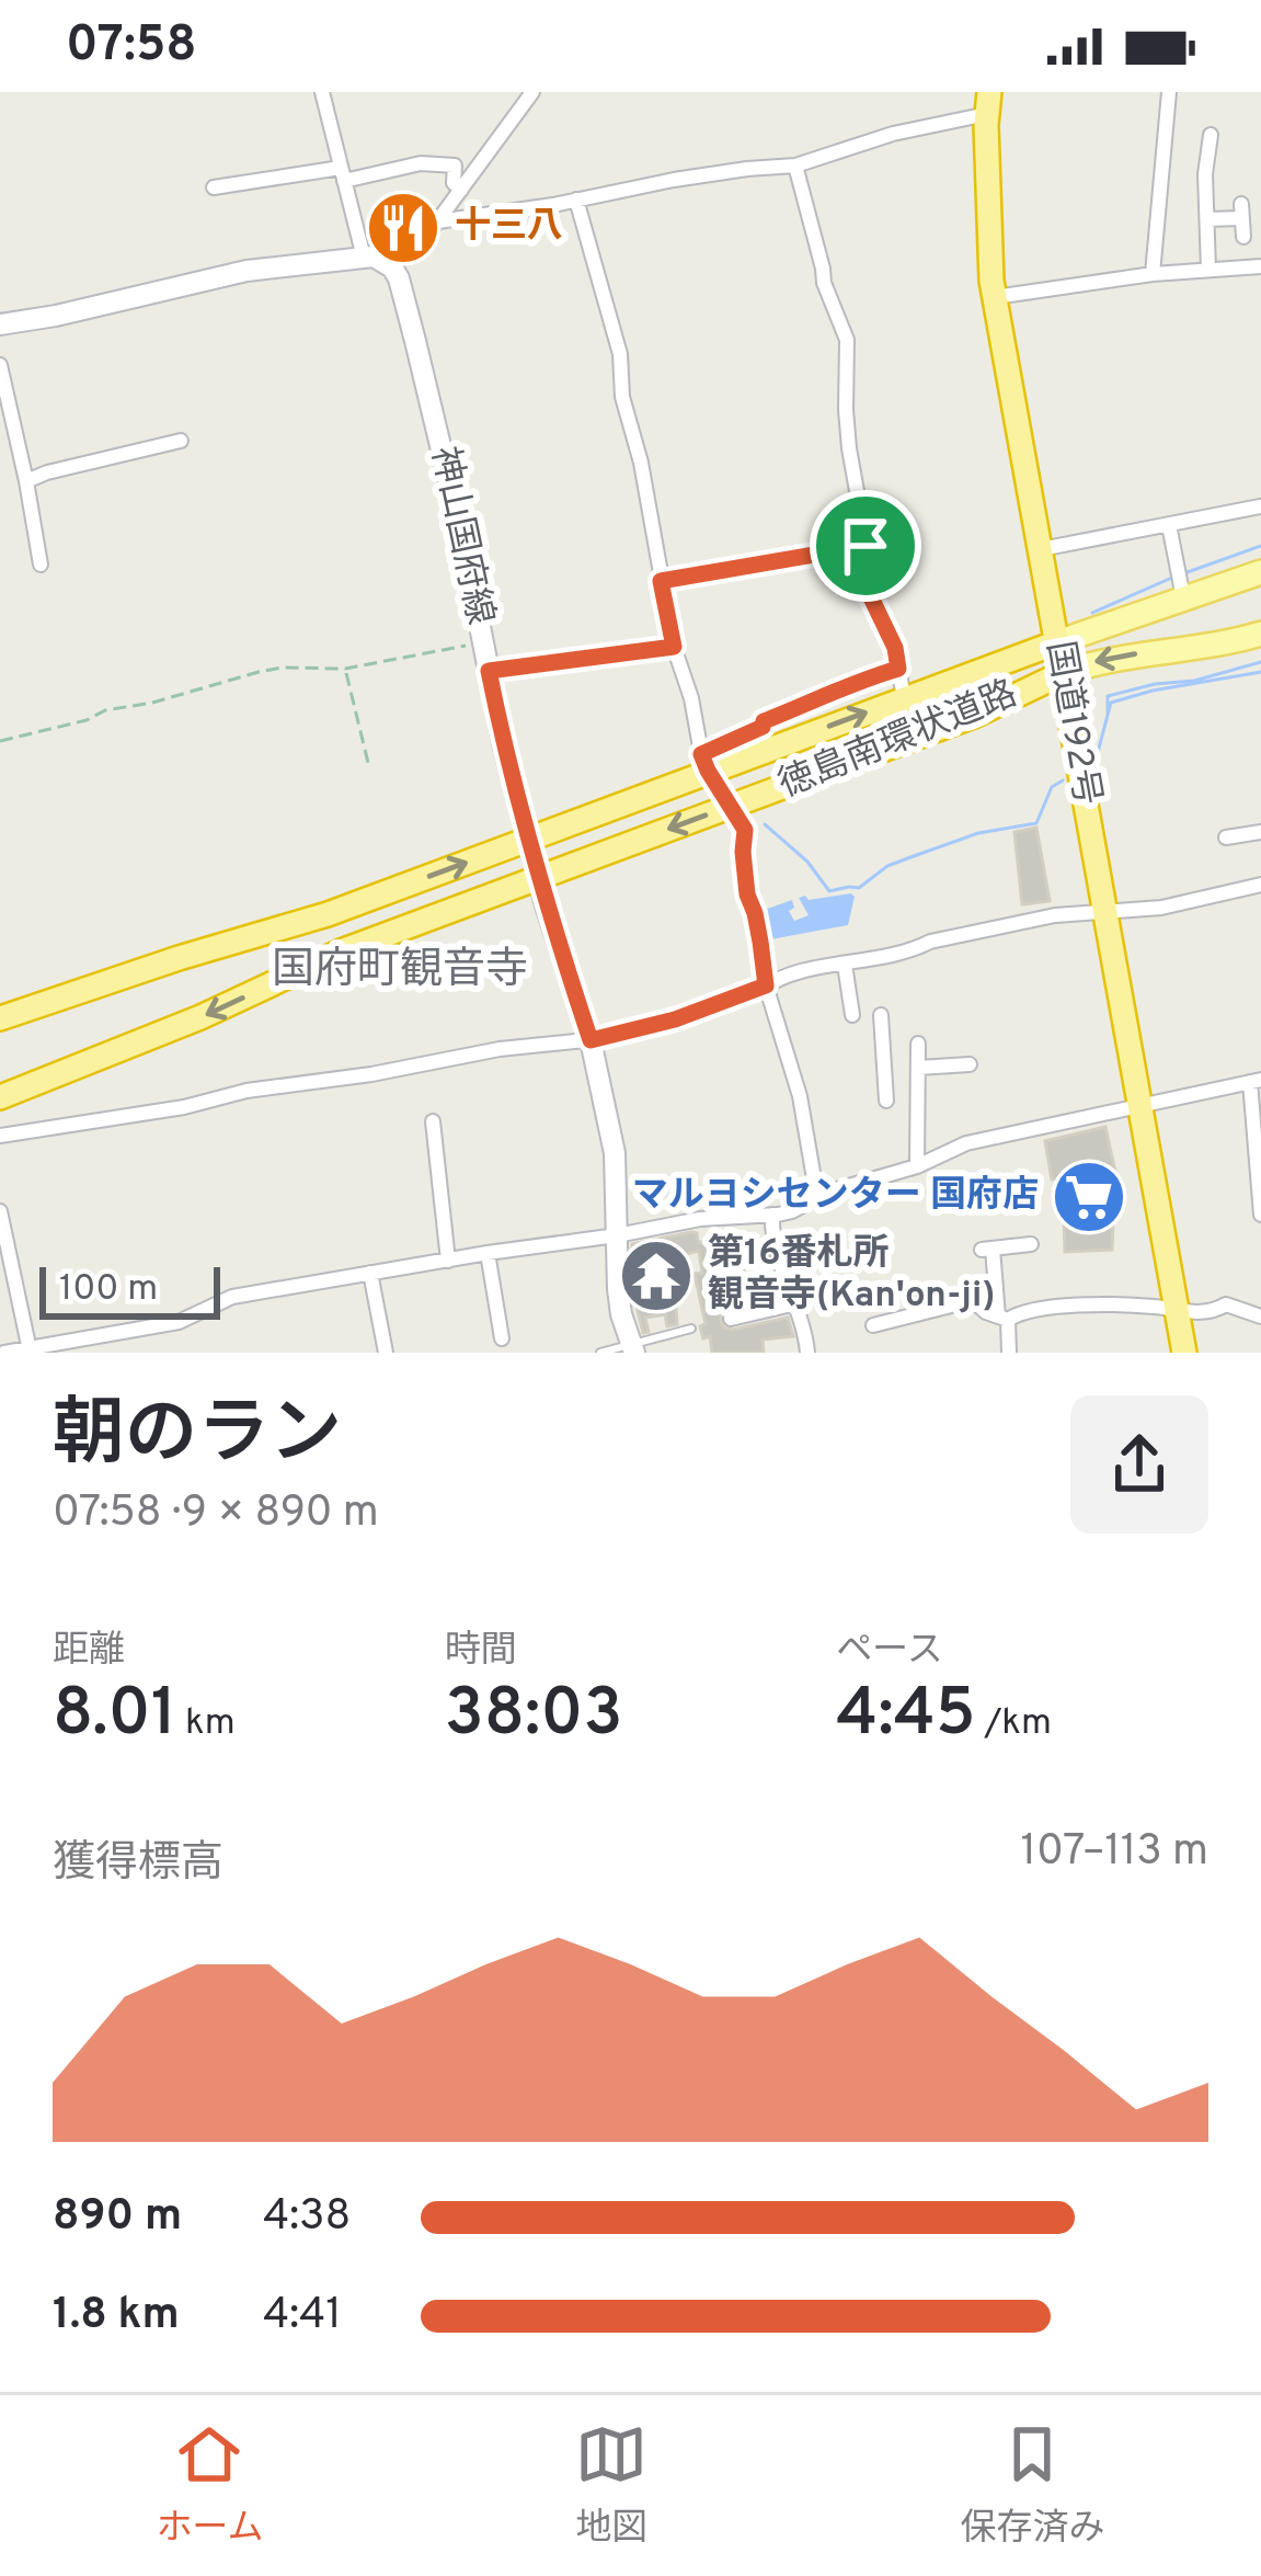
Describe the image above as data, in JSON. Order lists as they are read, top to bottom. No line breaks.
{"streets":{"highway":["国道192号","徳島南環状道路"],"main road":["神山国府線"]},"crossings":[["神山国府線","徳島南環状道路"],["国道192号","徳島南環状道路"]],"districts":["国府町観音寺"],"places":{"restaurant":["十三八"],"supermarket":["マルヨシセンター 国府店"],"temple":["第16番札所 観音寺(Kan'on-ji)"]},"scale_bar":"100 m","page":{"status":"07:58","scale":"100 m","heading":["朝のラン","07:58 · 9 × 890 m"],"stats":[["距離","8.01 km"],["時間","38:03"],["ペース","4:45 /km"]],"chart":["獲得標高","107–113 m"],"list":[{"name":"890 m","note":"4:38"},{"name":"1.8 km","note":"4:41"}],"tabs":["ホーム","地図","保存済み"]}}
